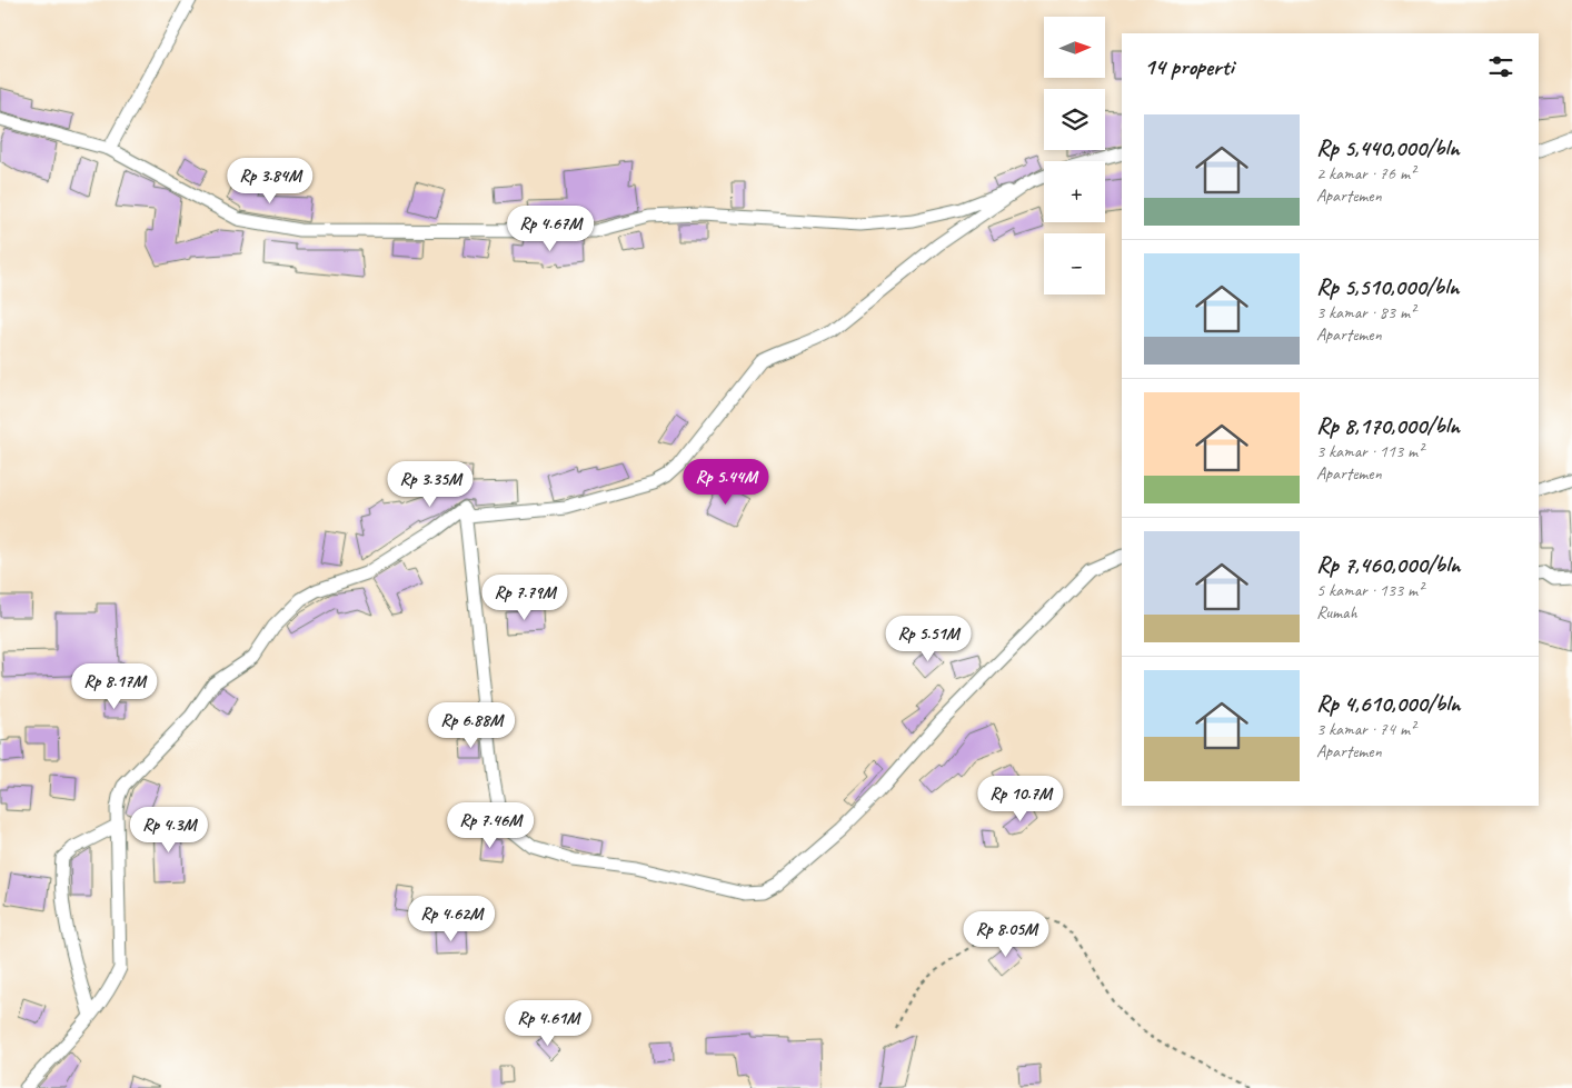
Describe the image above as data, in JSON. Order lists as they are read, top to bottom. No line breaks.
{"north":"right","page":{"map_buttons":["+","−"],"heading":"14 properti","list":[{"name":"Rp 5,440,000/bln","note":"2 kamar · 76 m² · Apartemen"},{"name":"Rp 5,510,000/bln","note":"3 kamar · 83 m² · Apartemen"},{"name":"Rp 8,170,000/bln","note":"3 kamar · 113 m² · Apartemen"},{"name":"Rp 7,460,000/bln","note":"5 kamar · 133 m² · Rumah"},{"name":"Rp 4,610,000/bln","note":"3 kamar · 74 m² · Apartemen"}],"price":["Rp 3.84M","Rp 4.67M","Rp 5.44M","Rp 3.35M","Rp 7.79M","Rp 5.51M","Rp 8.17M","Rp 6.88M","Rp 10.7M","Rp 7.46M","Rp 4.3M","Rp 4.62M","Rp 8.05M","Rp 4.61M"]}}
